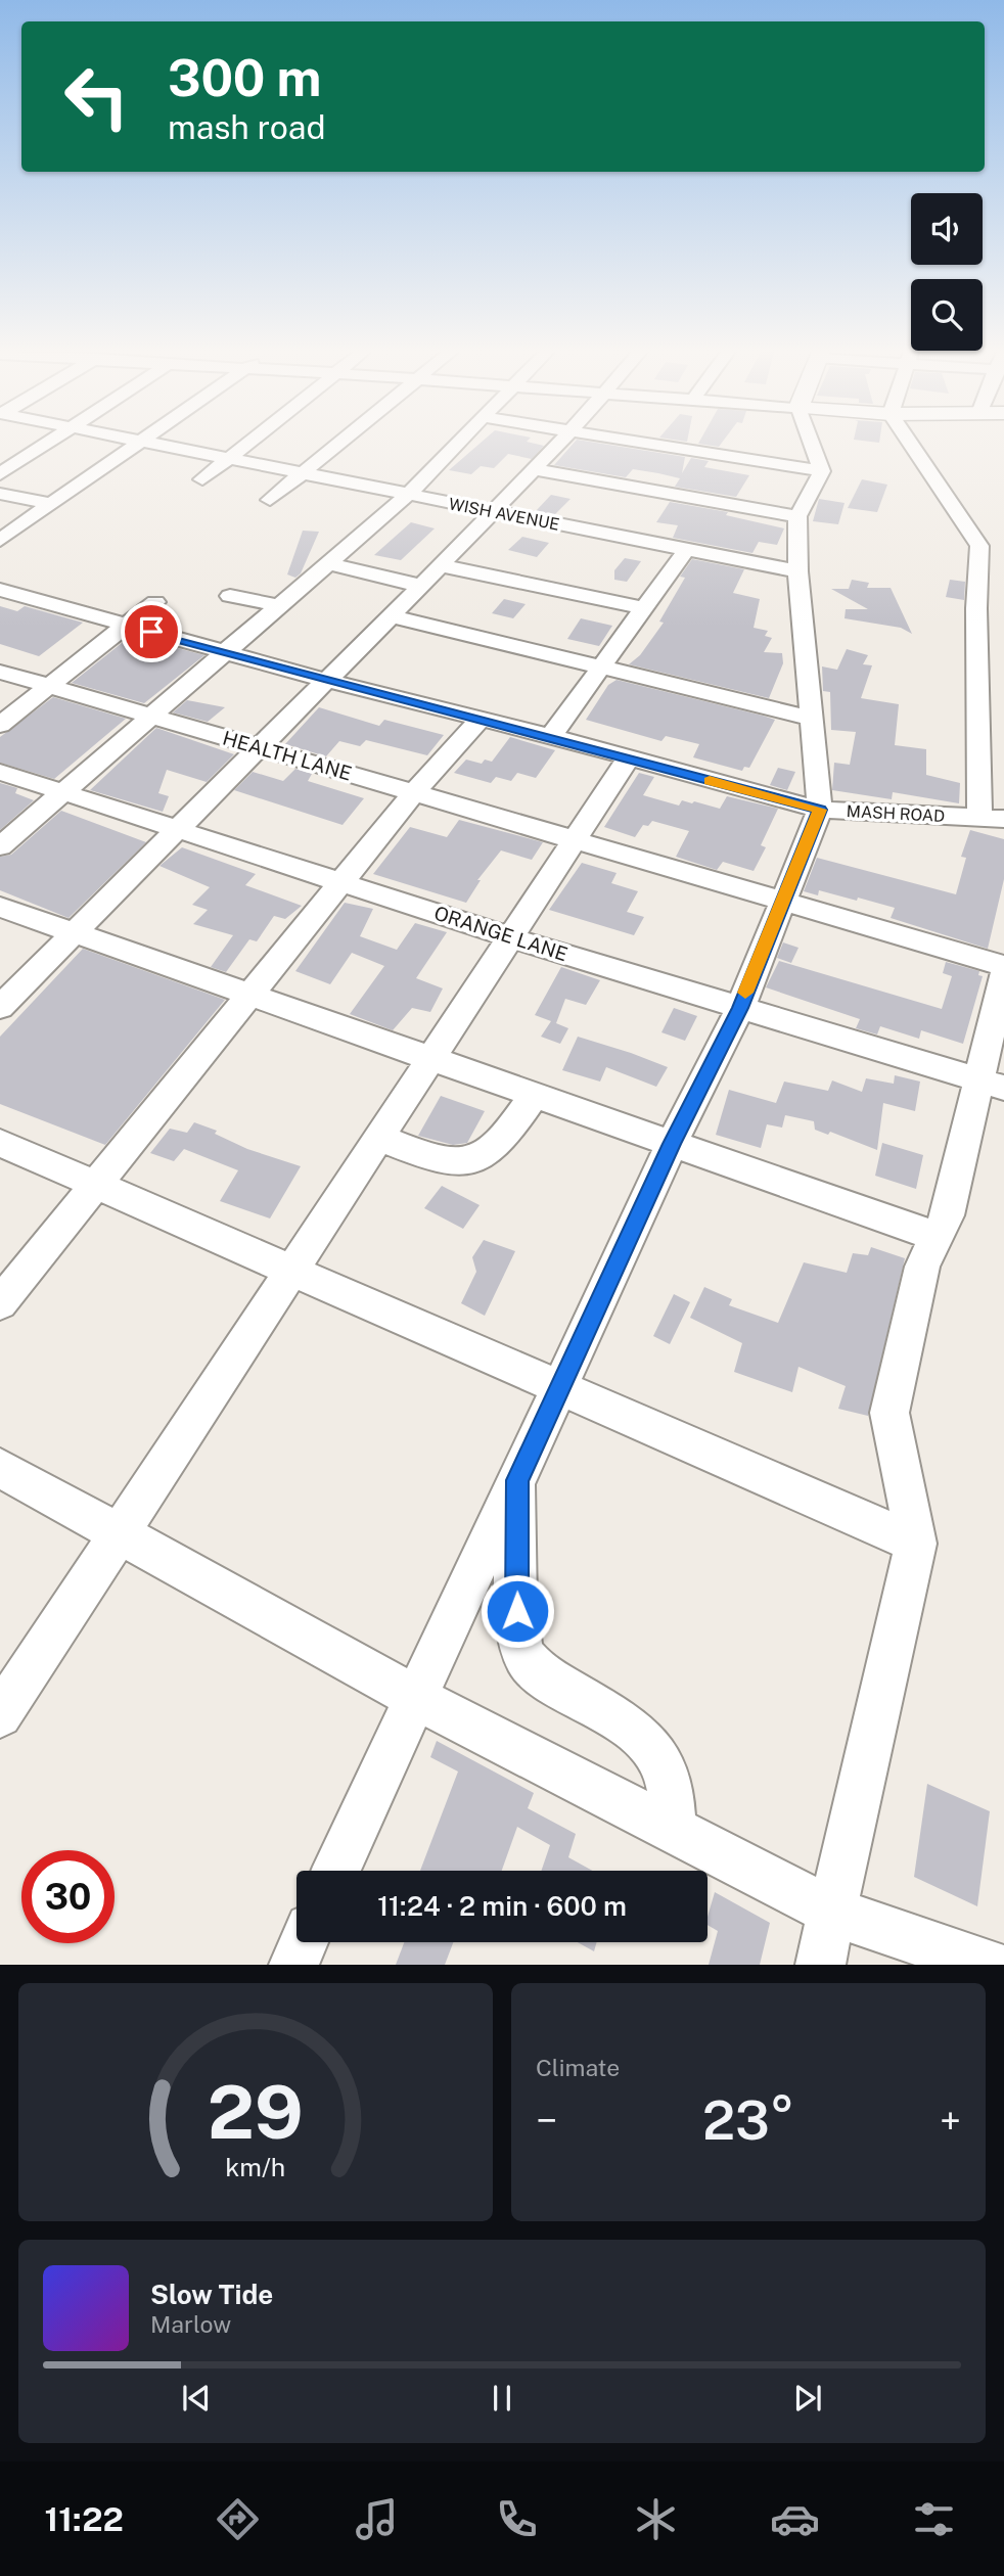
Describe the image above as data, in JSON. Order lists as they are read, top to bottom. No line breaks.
{"streets":{"street":["WISH AVENUE","HEALTH LANE","MASH ROAD","ORANGE LANE"]},"page":{"turn":["300 m","mash road"],"limit":"30","trip":"11:24 · 2 min · 600 m","tile":"Climate","heat":["−","23°","+"],"song":["Slow Tide","Marlow"],"tabs":"11:22","gauge":["29","km/h"]}}
